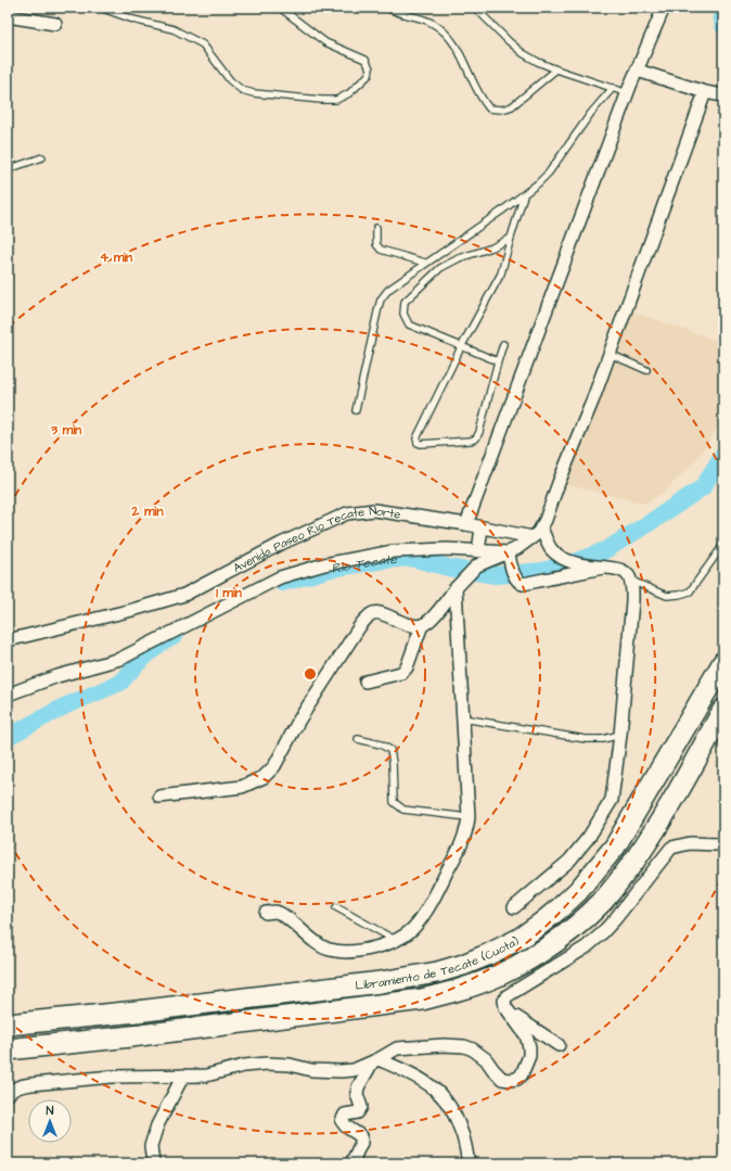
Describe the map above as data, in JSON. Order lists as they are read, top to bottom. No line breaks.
{"streets":{"highway":["Libramiento de Tecate (Cuota)"],"street":["Avenida Paseo Río Tecate Norte"]},"water":["Río Tecate"],"north":"top","rings":["4 min","3 min","2 min","1 min"]}
